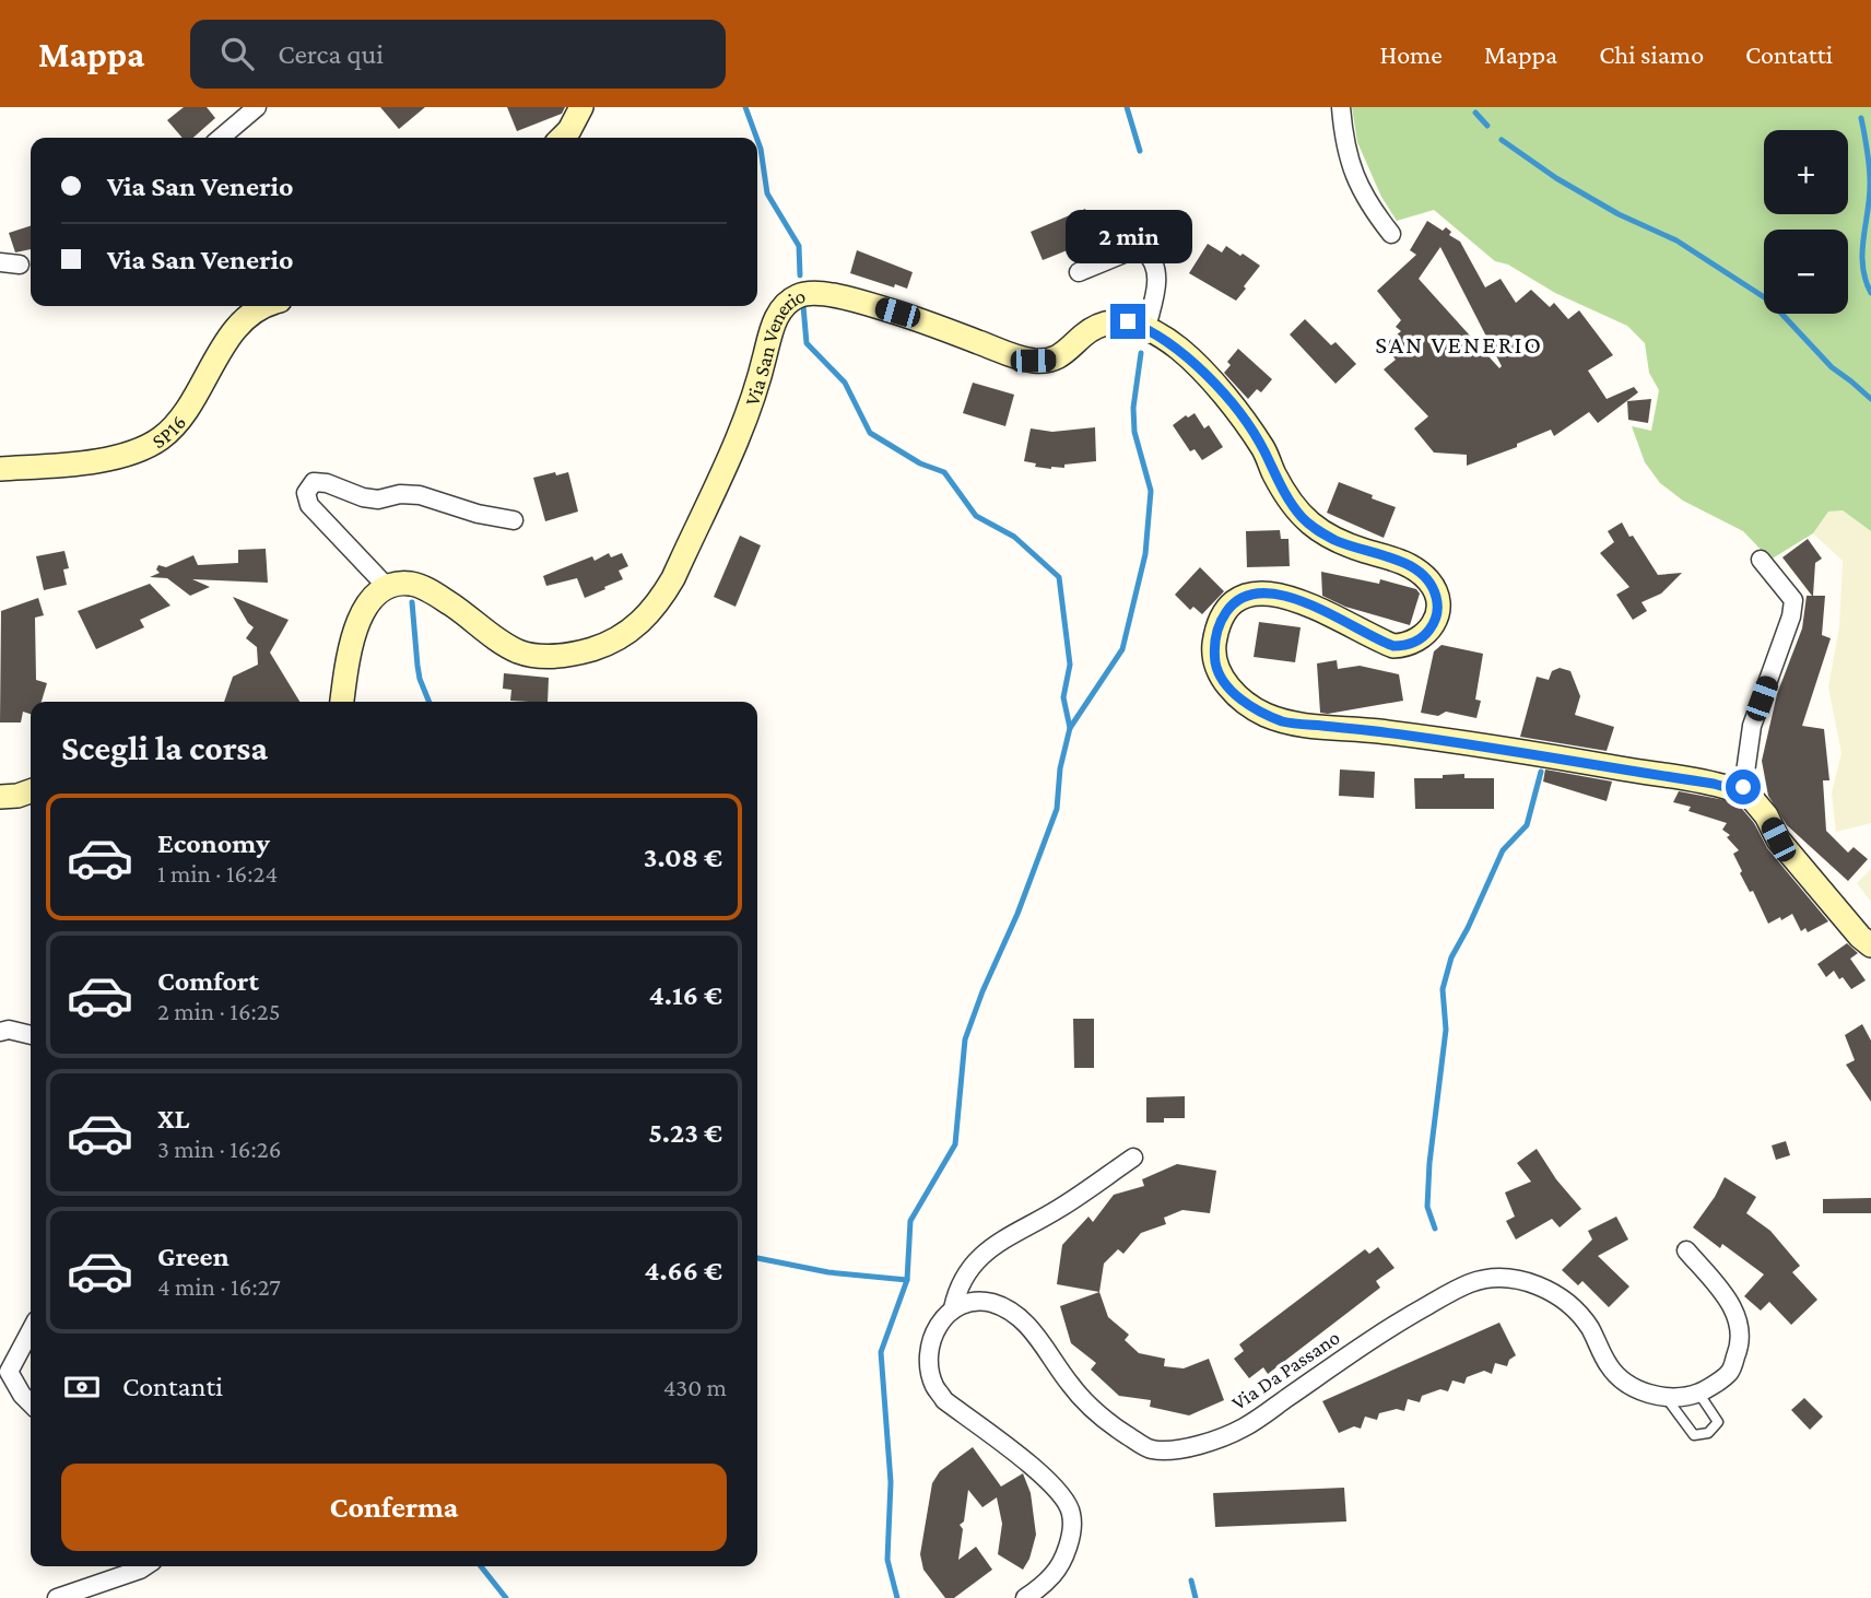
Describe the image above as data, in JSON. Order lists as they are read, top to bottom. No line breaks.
{"streets":{"street":["Via San Venerio","SP16","Via Da Passano"]},"districts":["SAN VENERIO"],"page":{"header":"Mappa","search":"Cerca qui","nav":["Home","Mappa","Chi siamo","Contatti"],"map_buttons":["+","−"],"banner":["Via San Venerio","Via San Venerio"],"bubble":"2 min","heading":"Scegli la corsa","list":[{"name":"Economy","note":"1 min · 16:24","value":"3.08 €"},{"name":"Comfort","note":"2 min · 16:25","value":"4.16 €"},{"name":"XL","note":"3 min · 16:26","value":"5.23 €"},{"name":"Green","note":"4 min · 16:27","value":"4.66 €"}],"pay":["Contanti","430 m"],"buttons":"Conferma"}}
